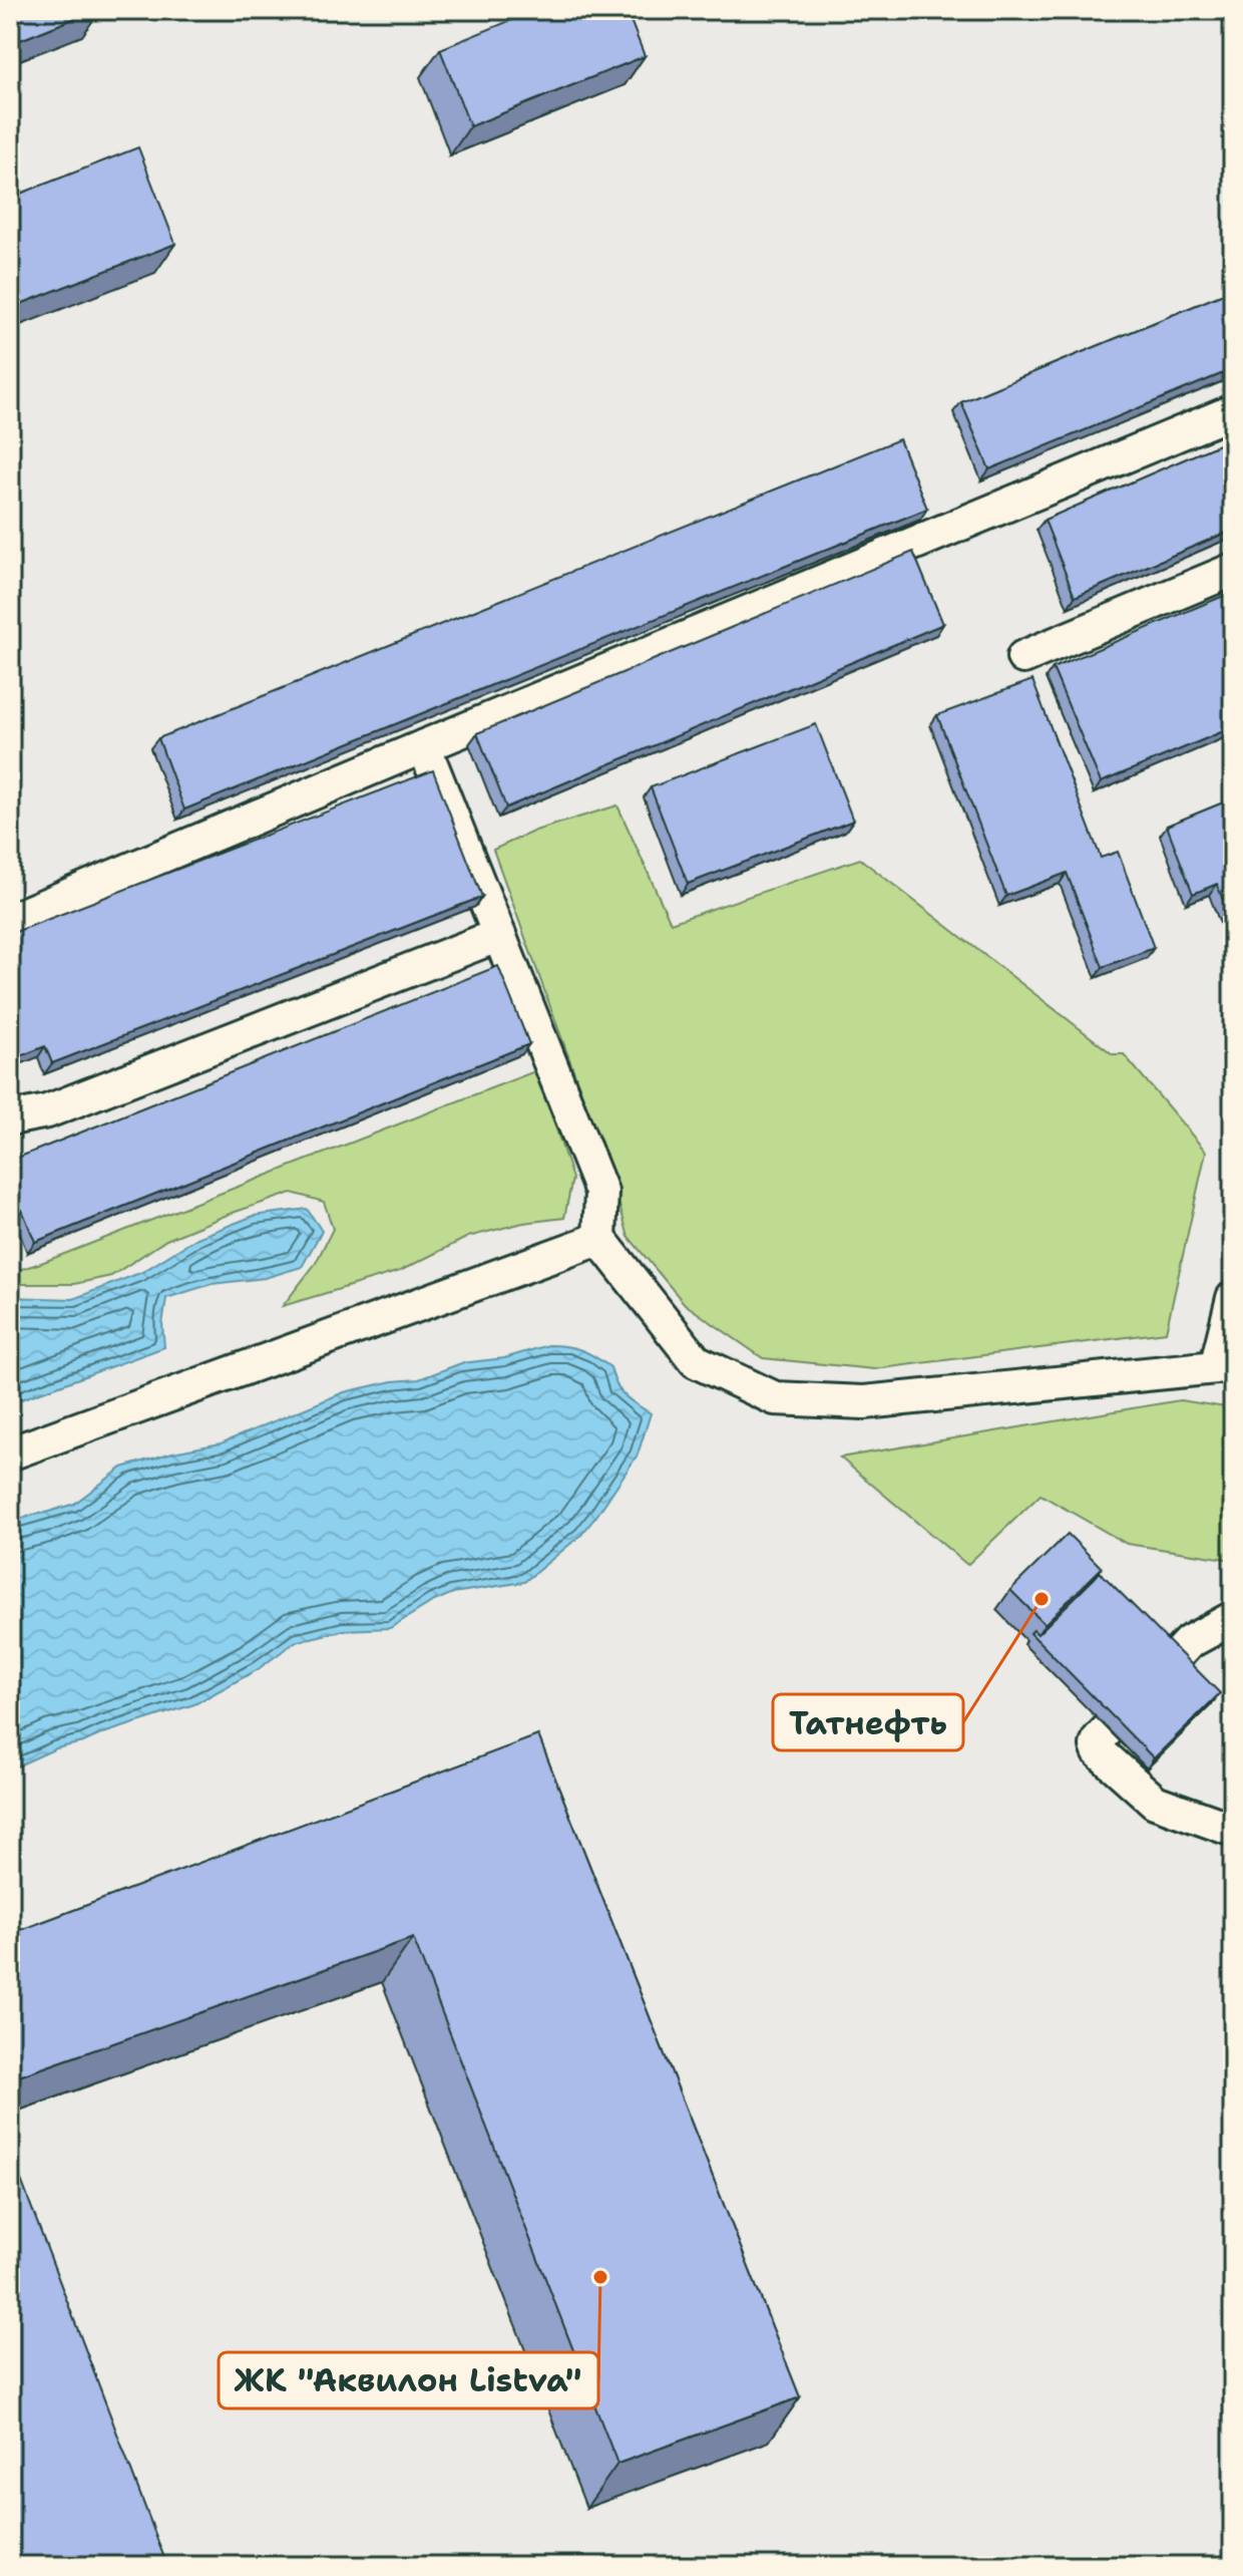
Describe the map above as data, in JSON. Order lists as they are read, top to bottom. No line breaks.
{"places":["Татнефть","ЖК \"Аквилон Listva\""]}
